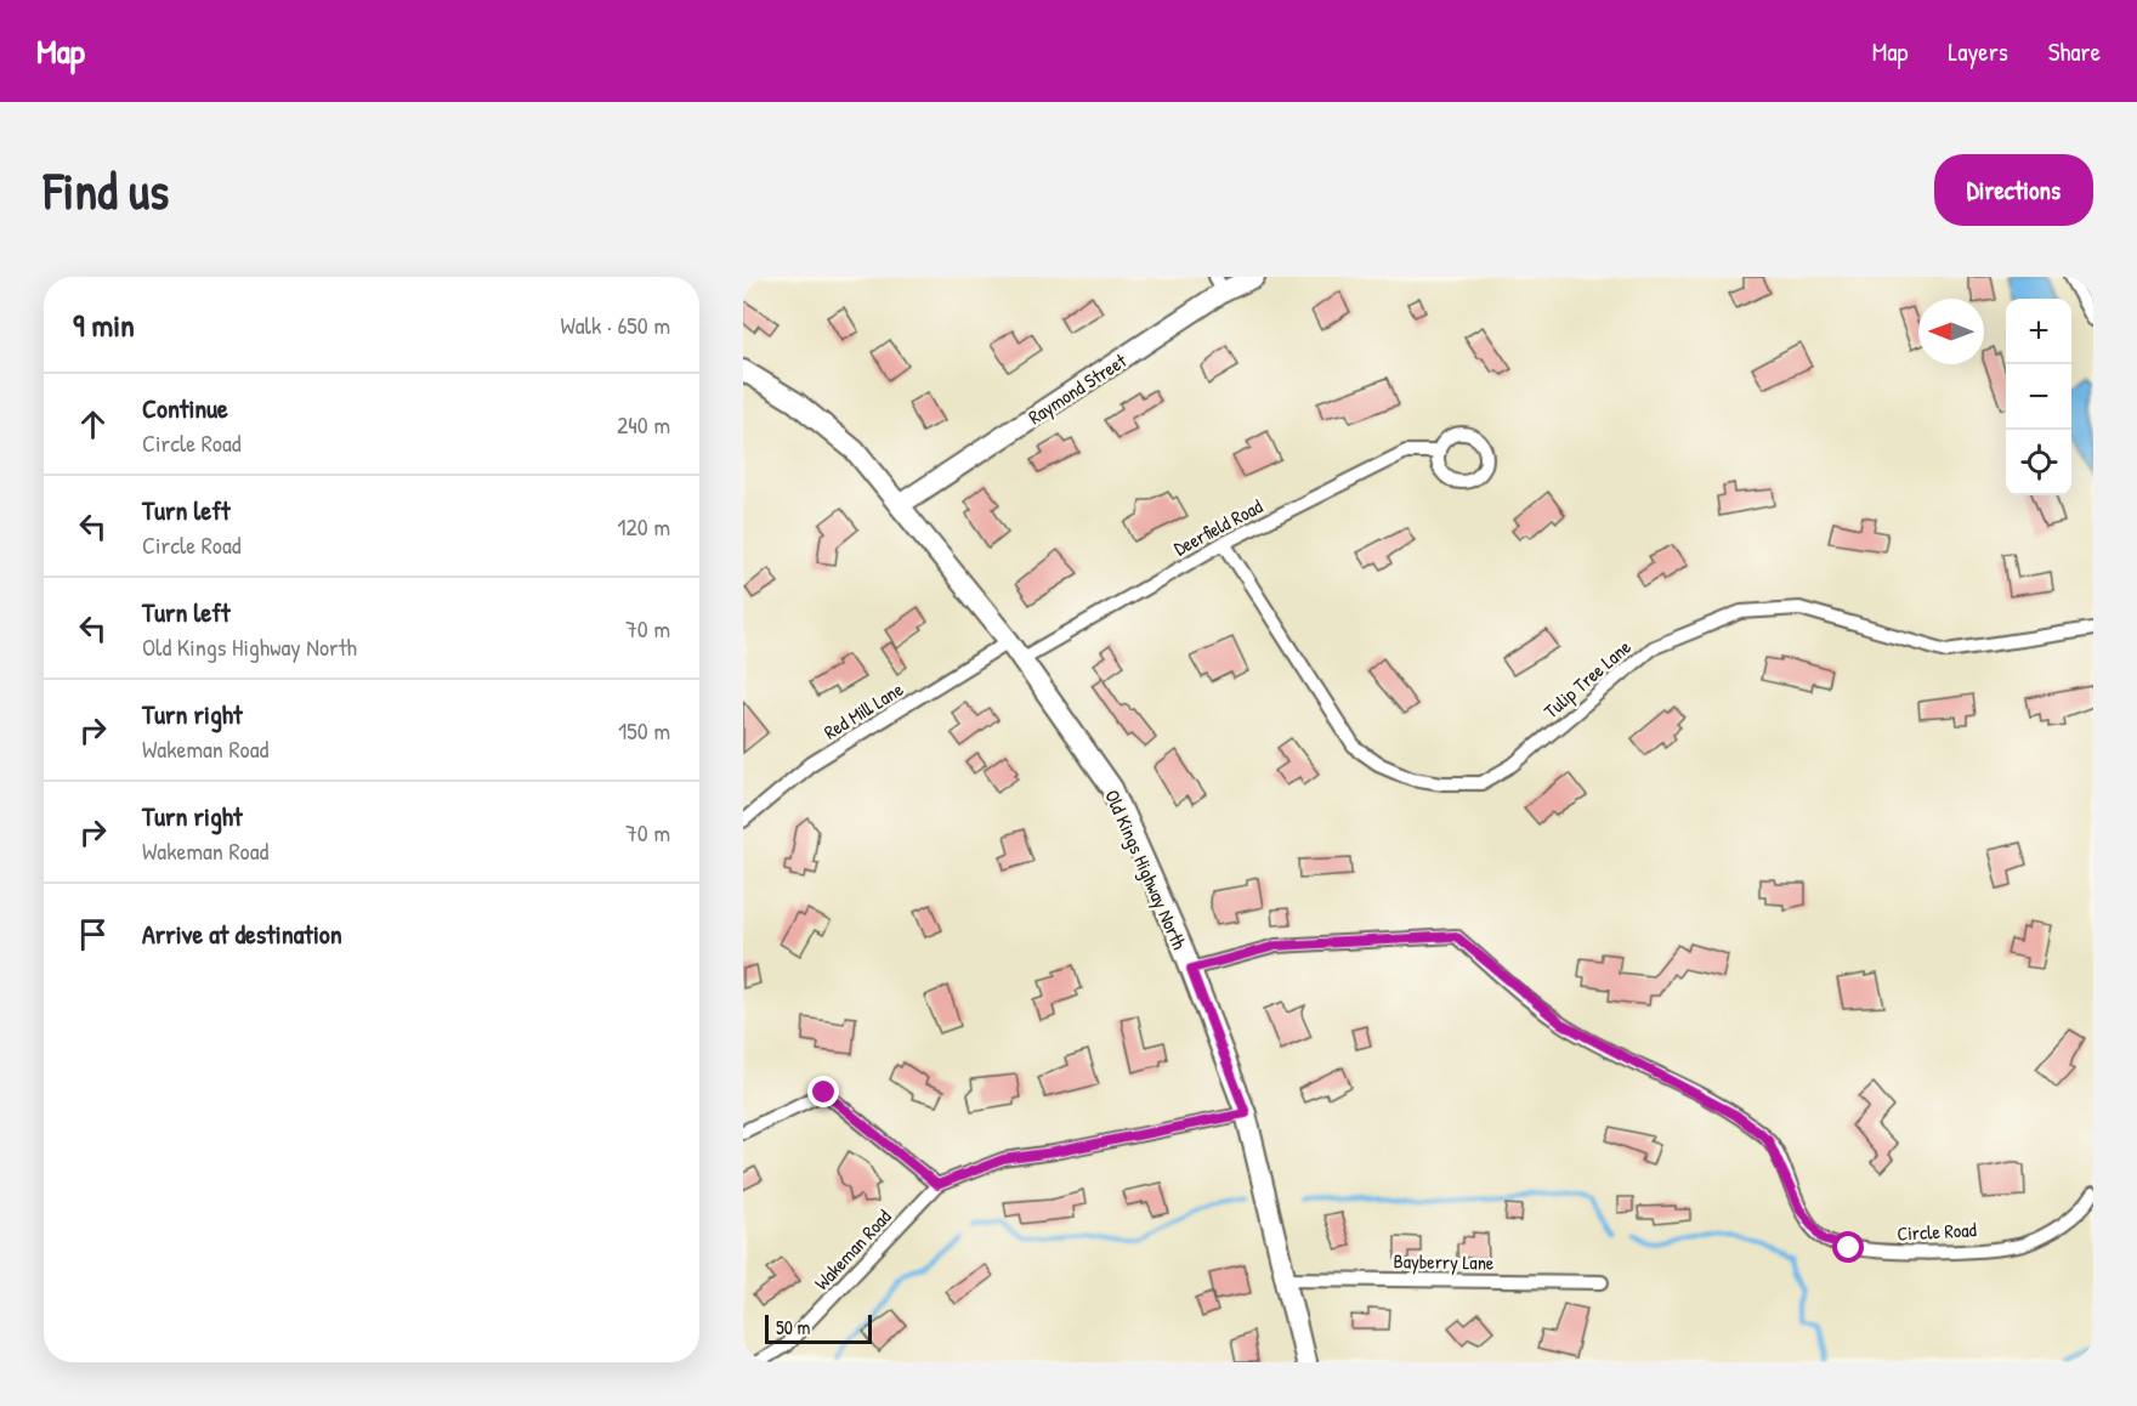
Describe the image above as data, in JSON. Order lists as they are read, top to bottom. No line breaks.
{"streets":{"main road":["Raymond Street","Old Kings Highway North"],"street":["Deerfield Road","Tulip Tree Lane","Red Mill Lane","Circle Road","Wakeman Road","Bayberry Lane"]},"crossings":[["Raymond Street","Old Kings Highway North"],["Deerfield Road","Tulip Tree Lane"],["Deerfield Road","Old Kings Highway North"],["Red Mill Lane","Old Kings Highway North"],["Old Kings Highway North","Circle Road"],["Old Kings Highway North","Wakeman Road"],["Old Kings Highway North","Bayberry Lane"]],"scale_bar":"50 m","north":"left","page":{"header":"Map","nav":["Map","Layers","Share"],"buttons":"Directions","title":"Find us","heading":["9 min","Walk · 650 m"],"map_buttons":["+","−"],"list":[["Continue","Circle Road","240 m"],["Turn left","Circle Road","120 m"],["Turn left","Old Kings Highway North","70 m"],["Turn right","Wakeman Road","150 m"],["Turn right","Wakeman Road","70 m"],"Arrive at destination"],"scale":"50 m"}}
